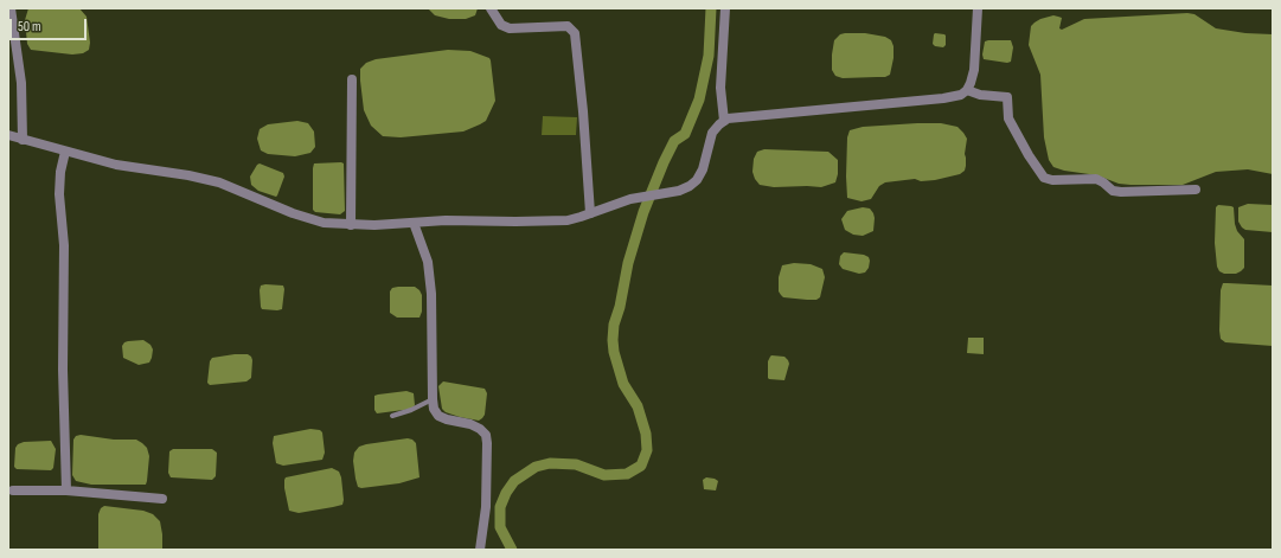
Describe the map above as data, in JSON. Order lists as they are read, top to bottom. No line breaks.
{"scale_bar":"50 m"}
